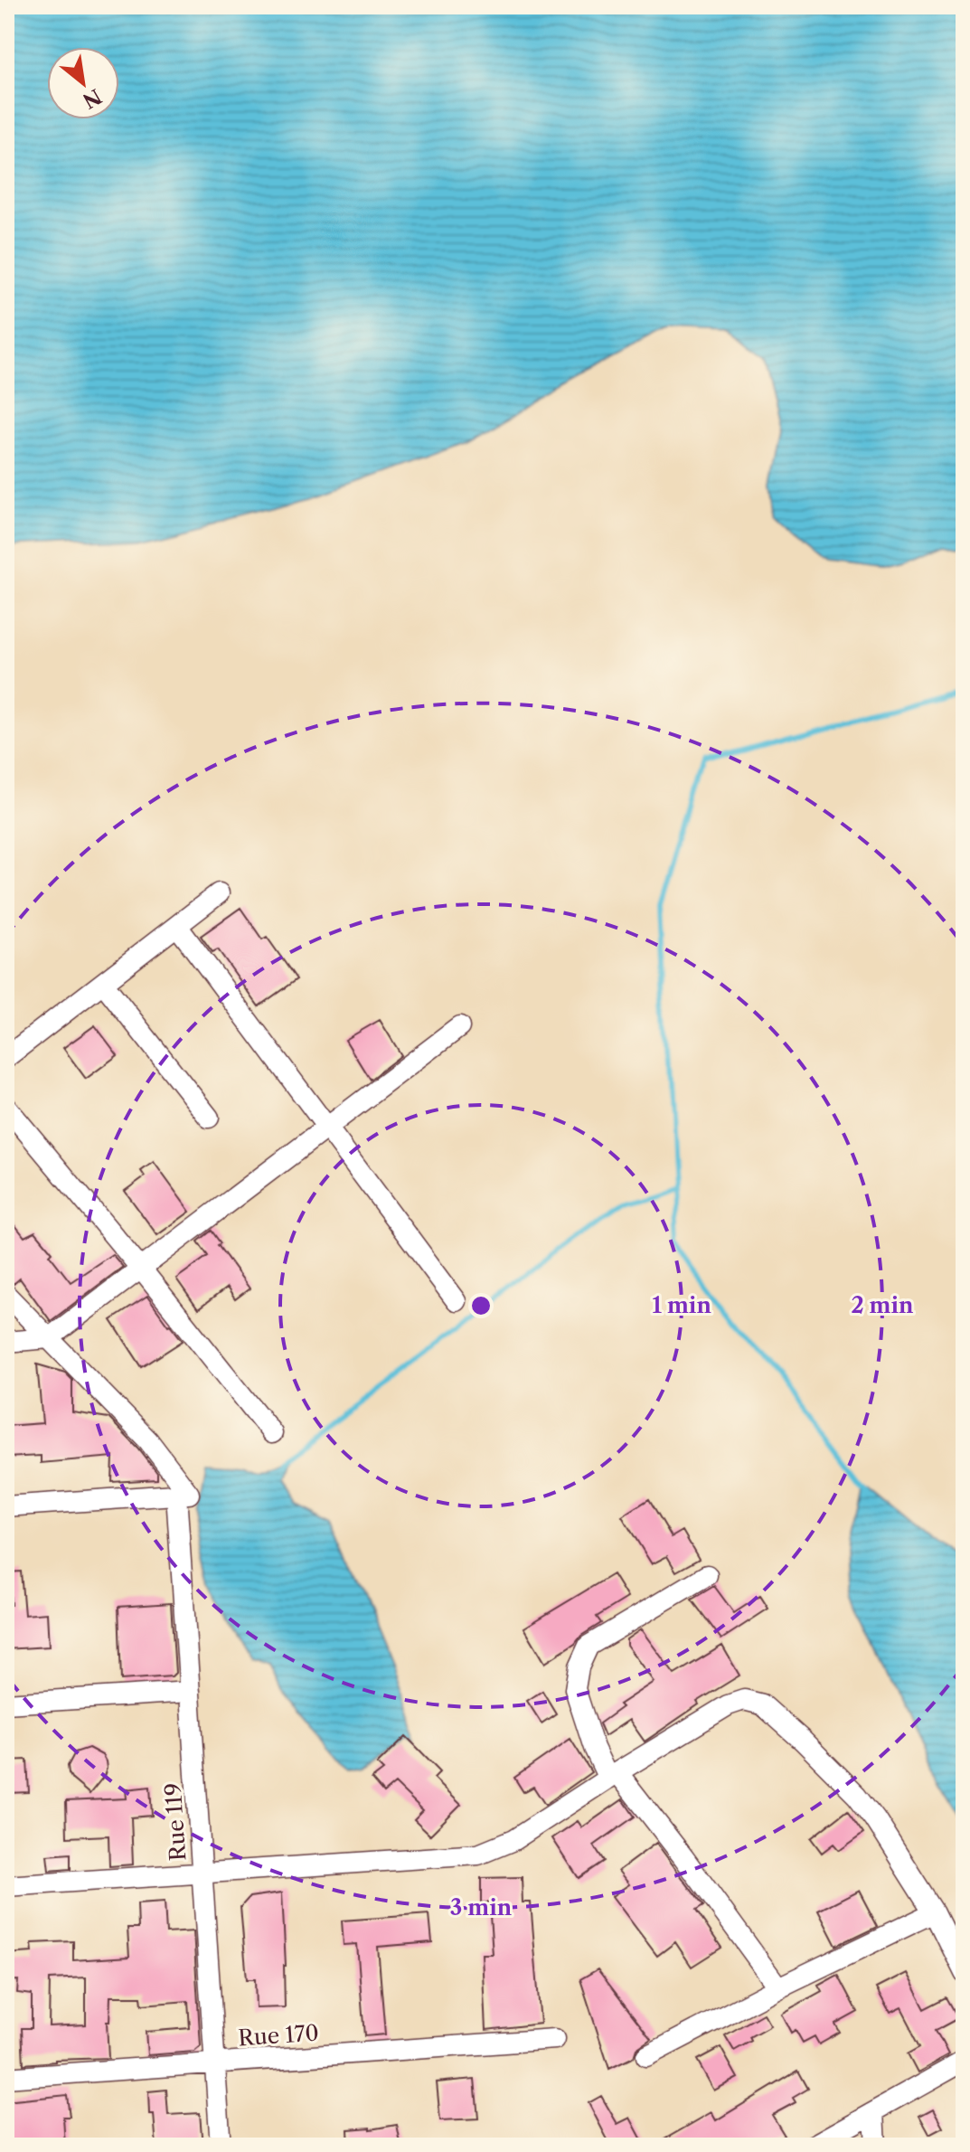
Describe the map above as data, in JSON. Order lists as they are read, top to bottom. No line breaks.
{"streets":{"street":["Rue 119","Rue 170"]},"crossings":[["Rue 119","Rue 170"]],"north":"bottom right","rings":["1 min","2 min","3 min"]}
